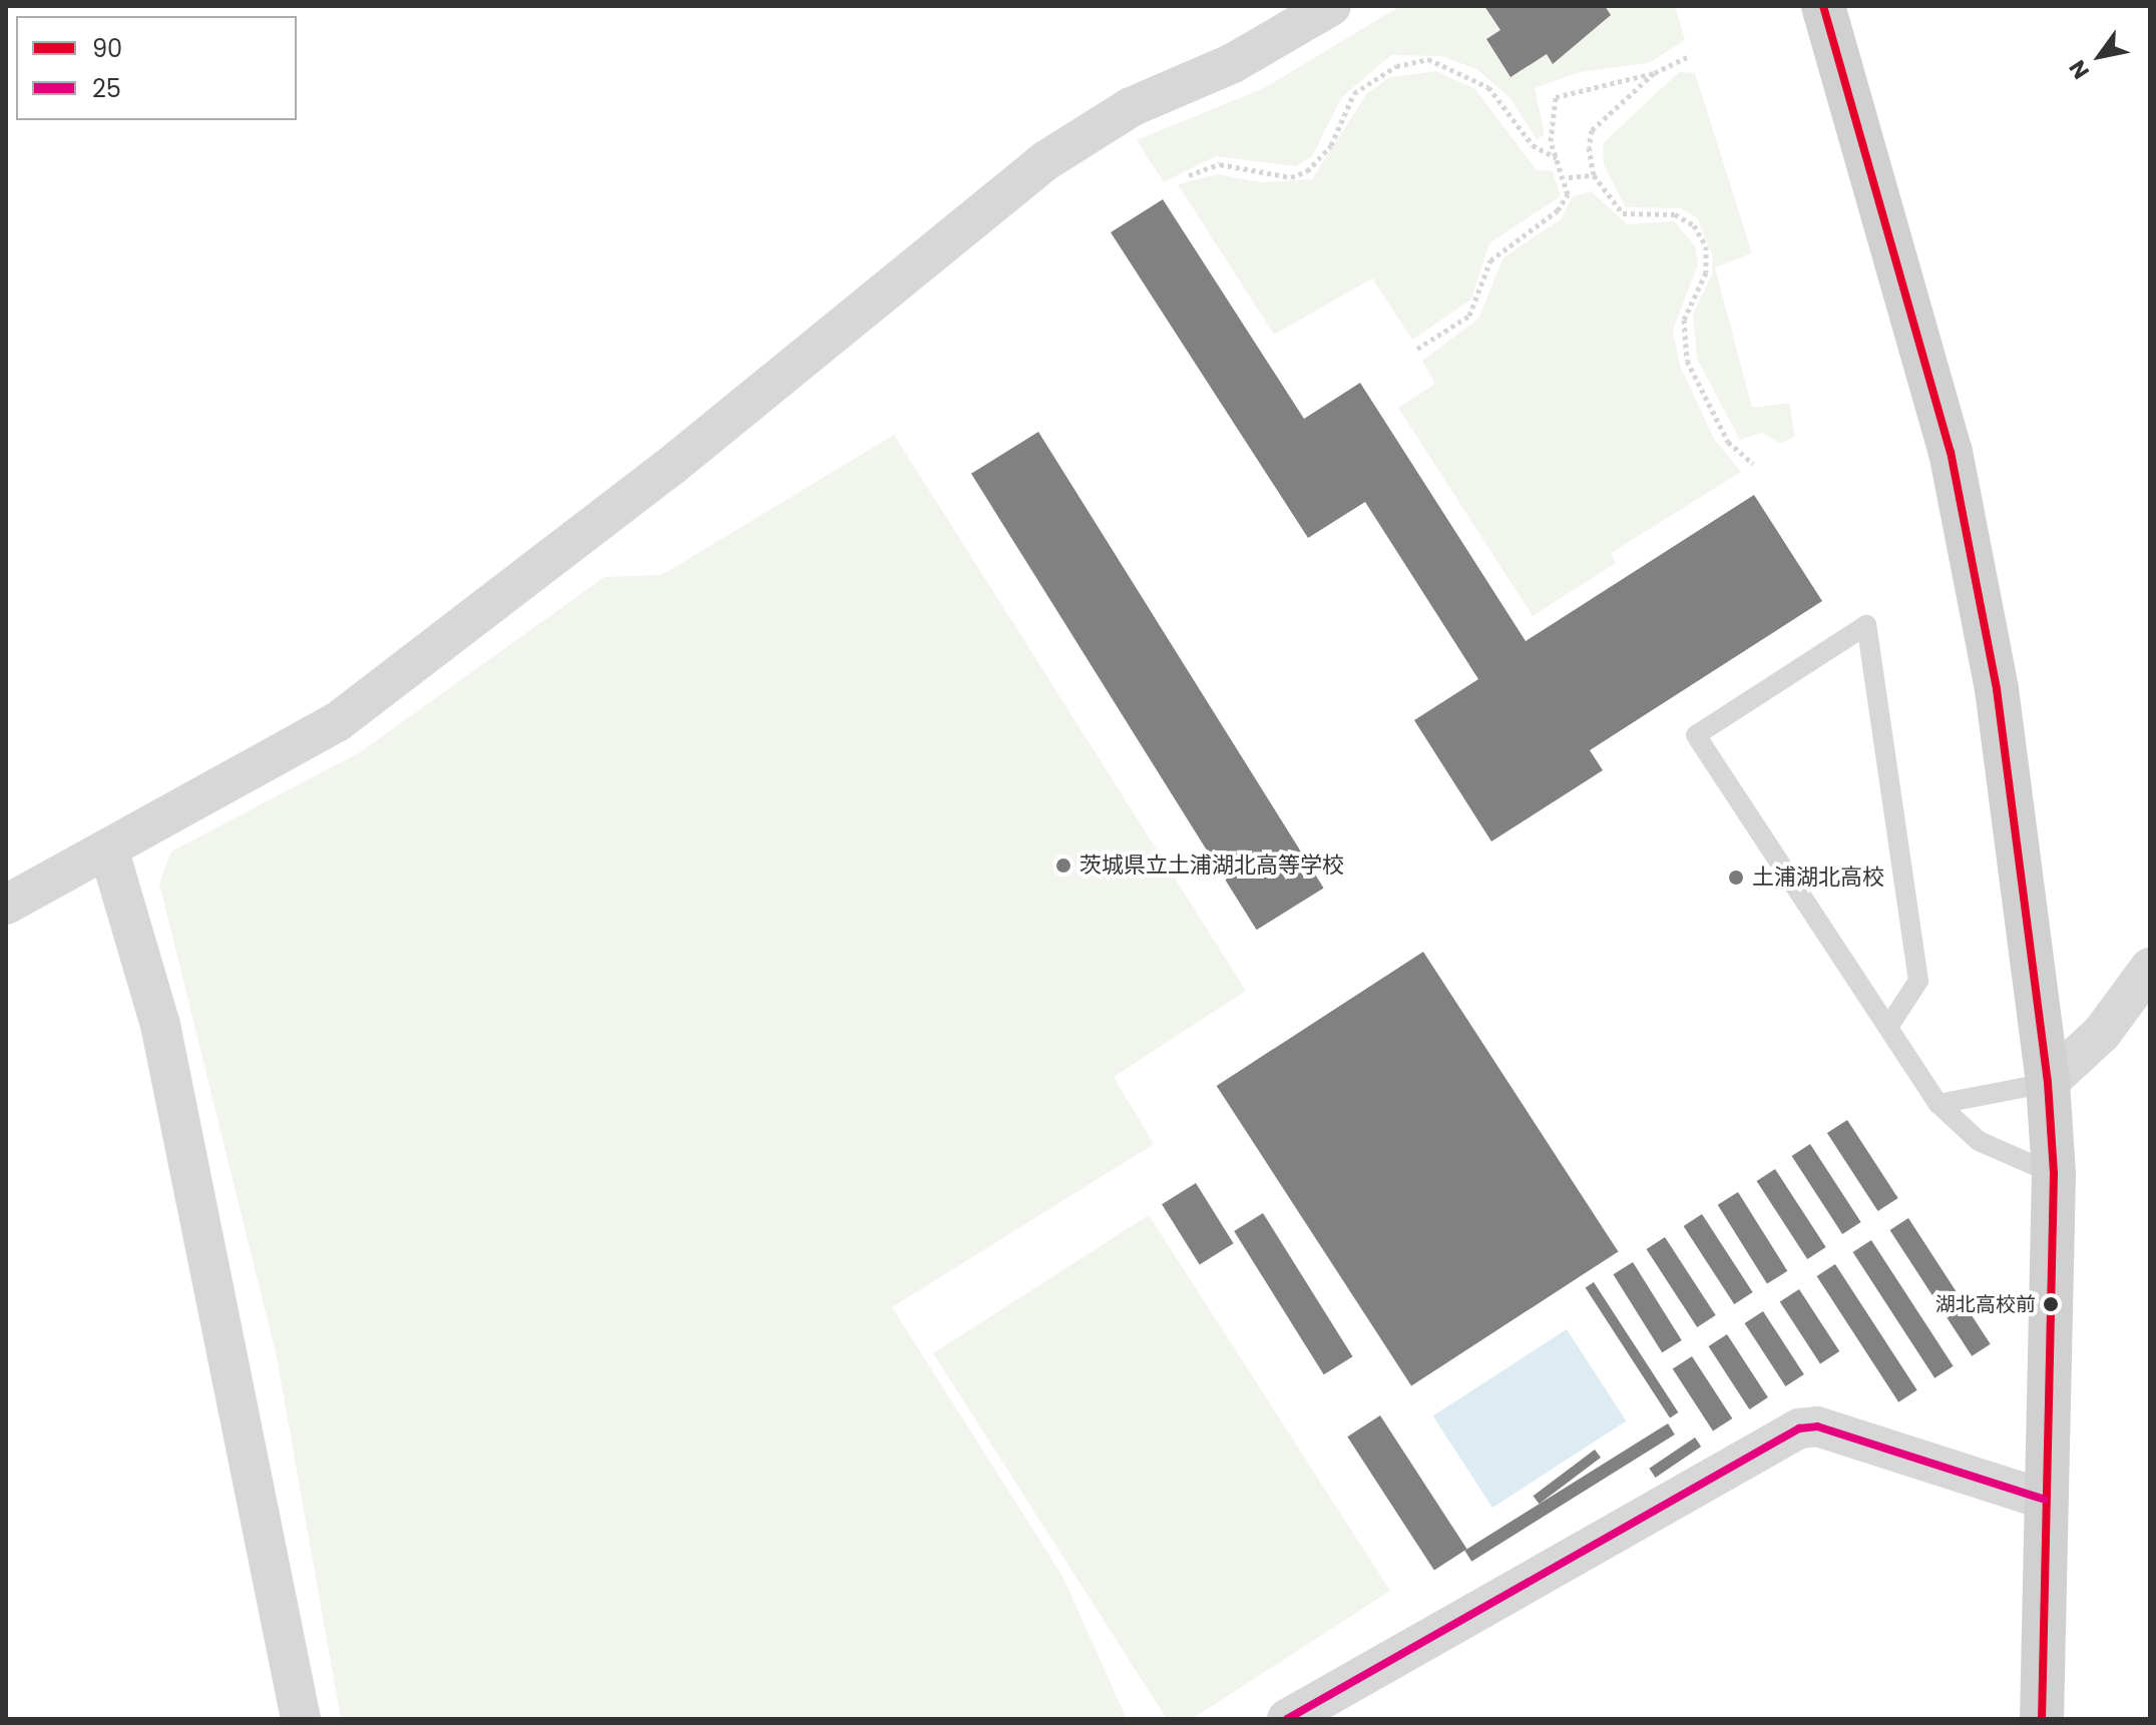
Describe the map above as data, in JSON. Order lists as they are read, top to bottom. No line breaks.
{"places":["茨城県立土浦湖北高等学校","土浦湖北高校","湖北高校前"],"lines":["transit line 90","transit line 25"],"legend":["90","25"],"north":"bottom left"}
